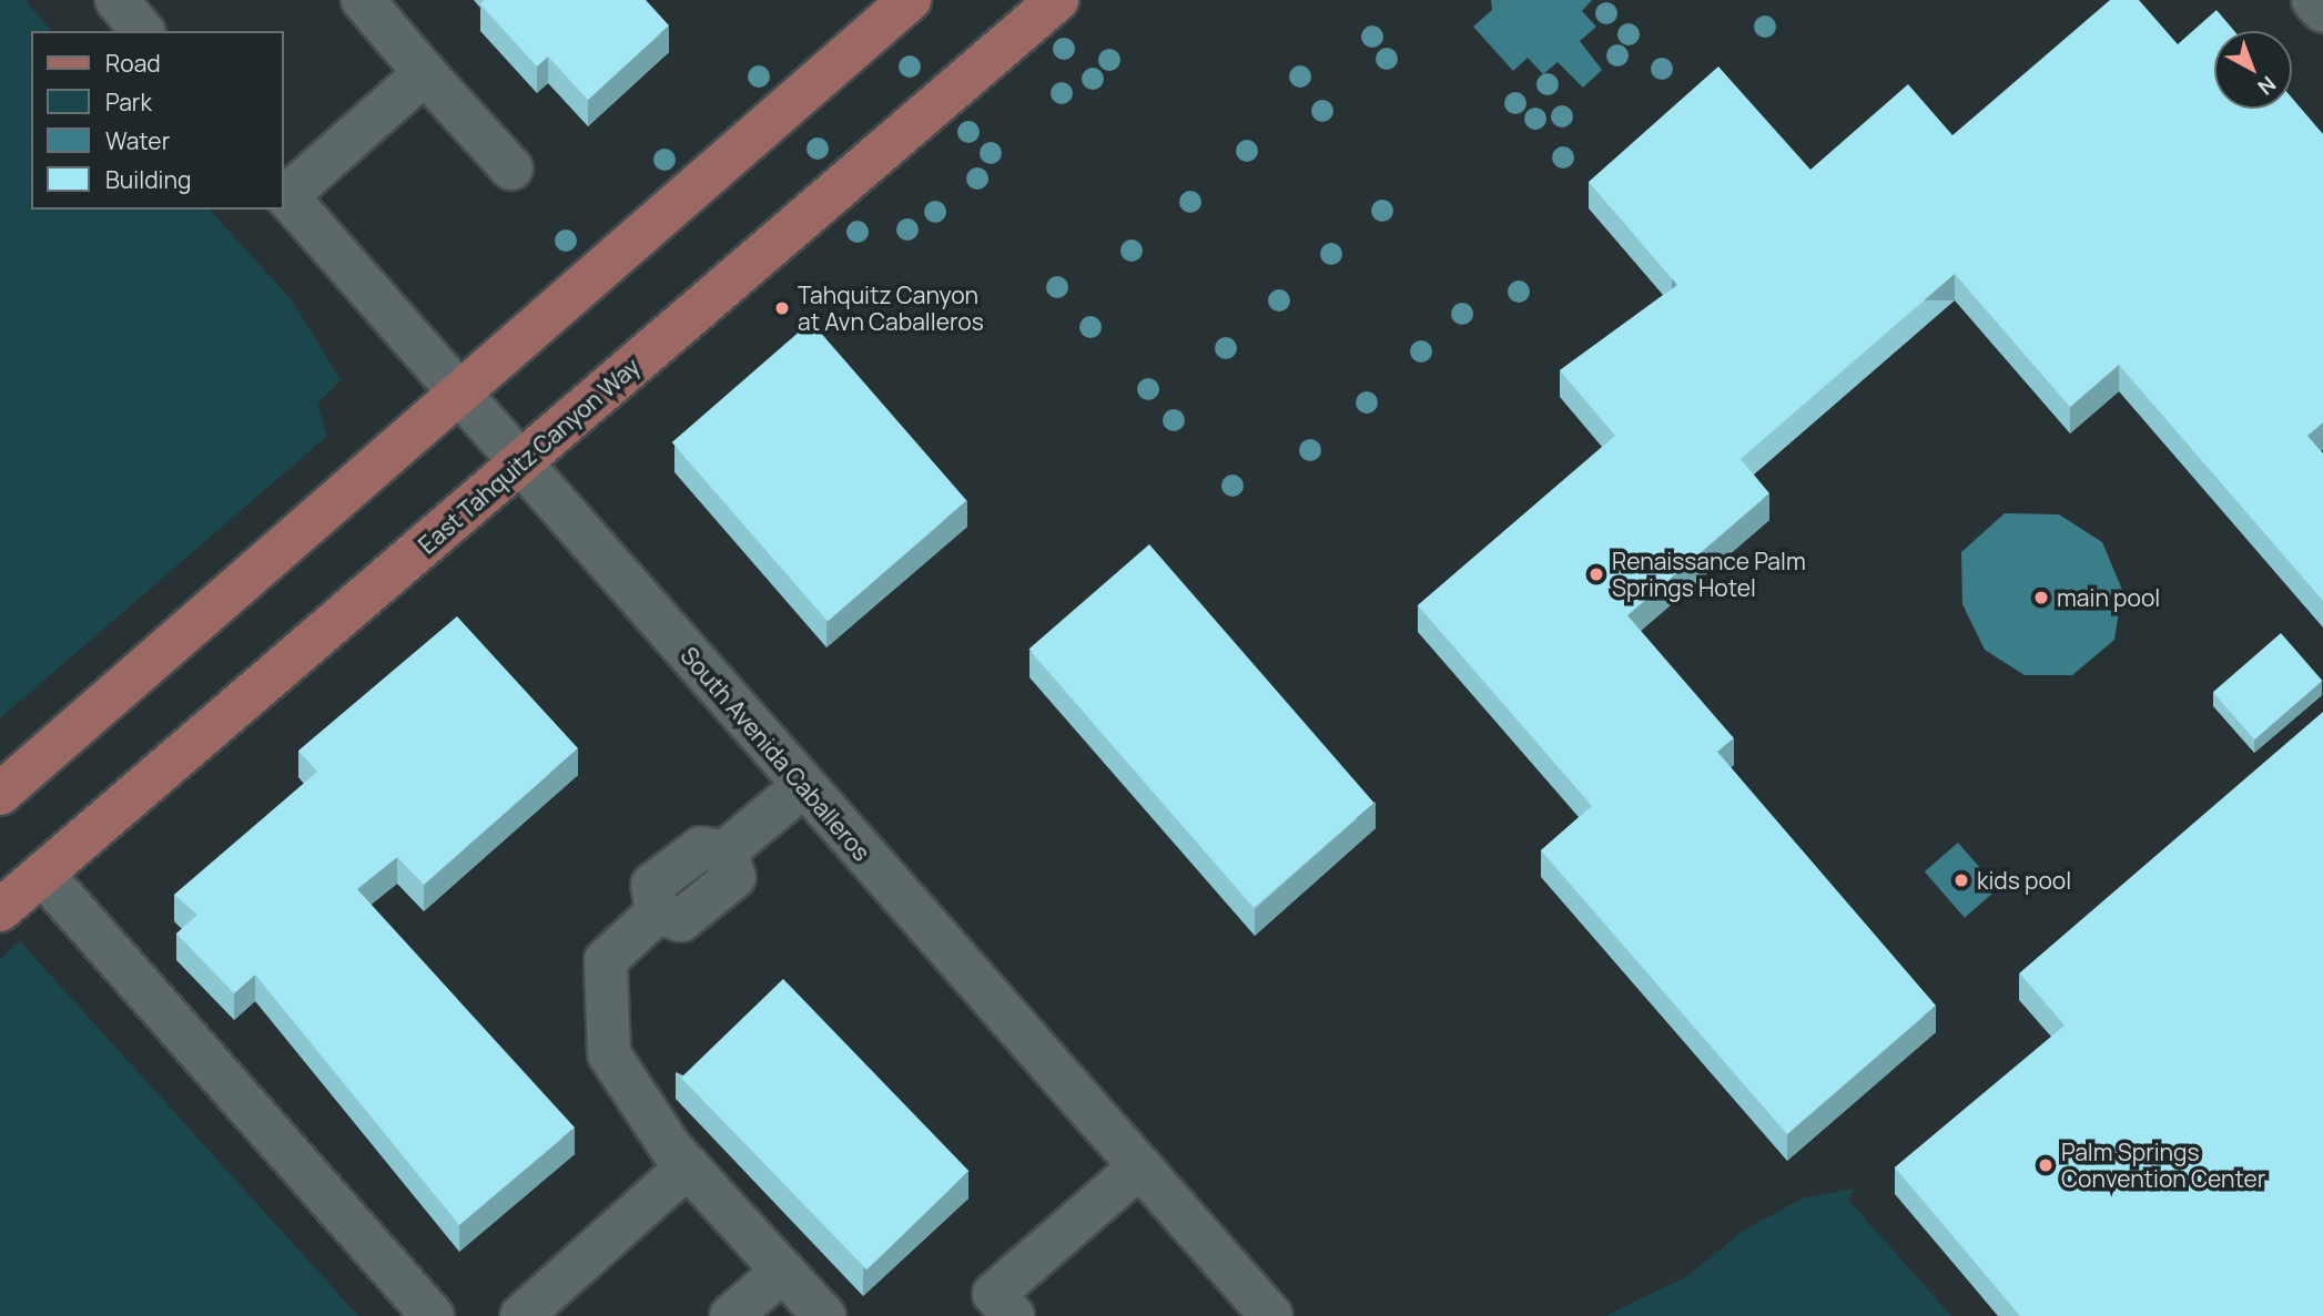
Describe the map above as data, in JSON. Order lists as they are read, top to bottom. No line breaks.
{"streets":{"main road":["East Tahquitz Canyon Way"],"street":["South Avenida Caballeros"]},"crossings":[["East Tahquitz Canyon Way","South Avenida Caballeros"]],"places":["Tahquitz Canyon at Avn Caballeros","Renaissance Palm Springs Hotel","main pool","kids pool","Palm Springs Convention Center"],"legend":["Road","Park","Water","Building"],"north":"bottom right"}
